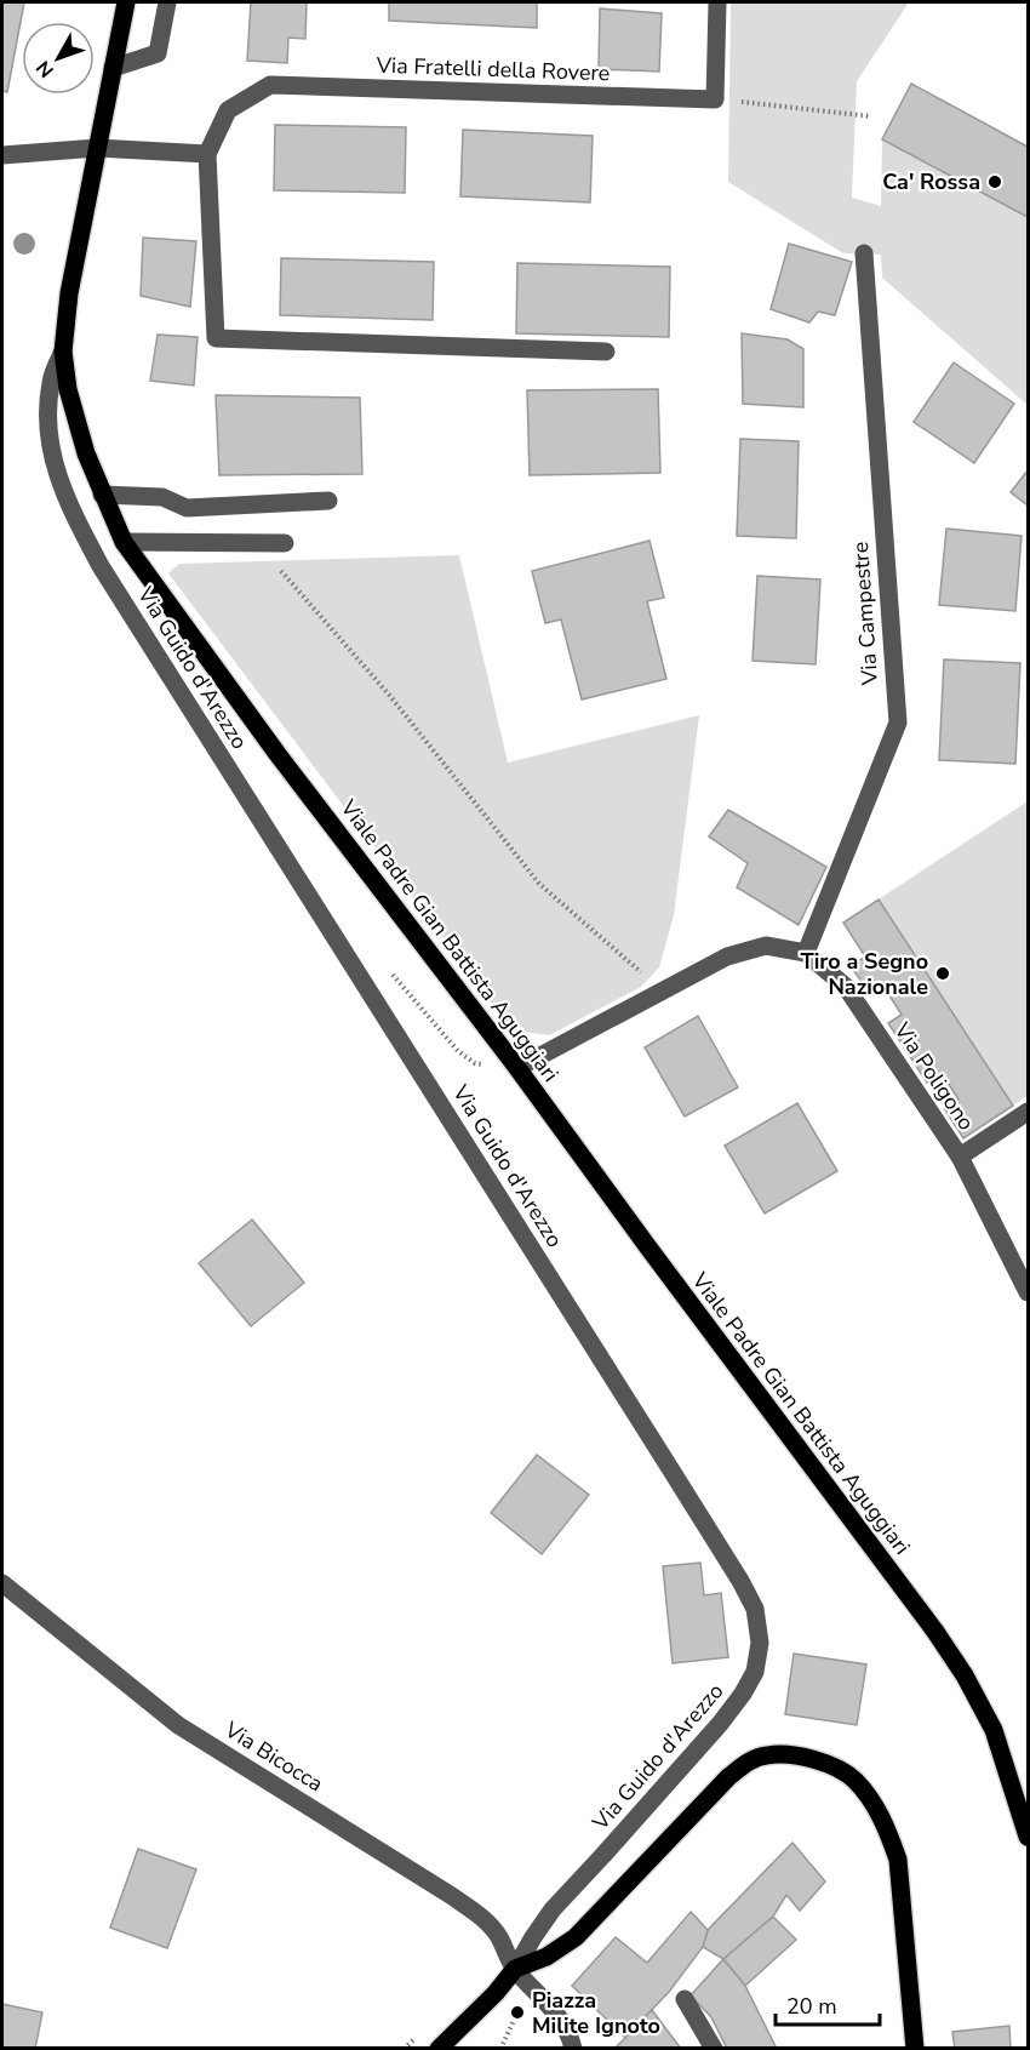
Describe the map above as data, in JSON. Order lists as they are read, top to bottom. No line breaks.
{"streets":{"main road":["Viale Padre Gian Battista Aguggiari"],"street":["Via Fratelli della Rovere","Via Campestre","Via Guido d'Arezzo","Via Poligono","Via Bicocca"]},"crossings":[["Via Campestre","Via Poligono"],["Via Guido d'Arezzo","Viale Padre Gian Battista Aguggiari"],["Via Guido d'Arezzo","Via Bicocca"]],"places":["Ca' Rossa","Tiro a Segno Nazionale","Piazza Milite Ignoto"],"scale_bar":"20 m","north":"bottom left"}
